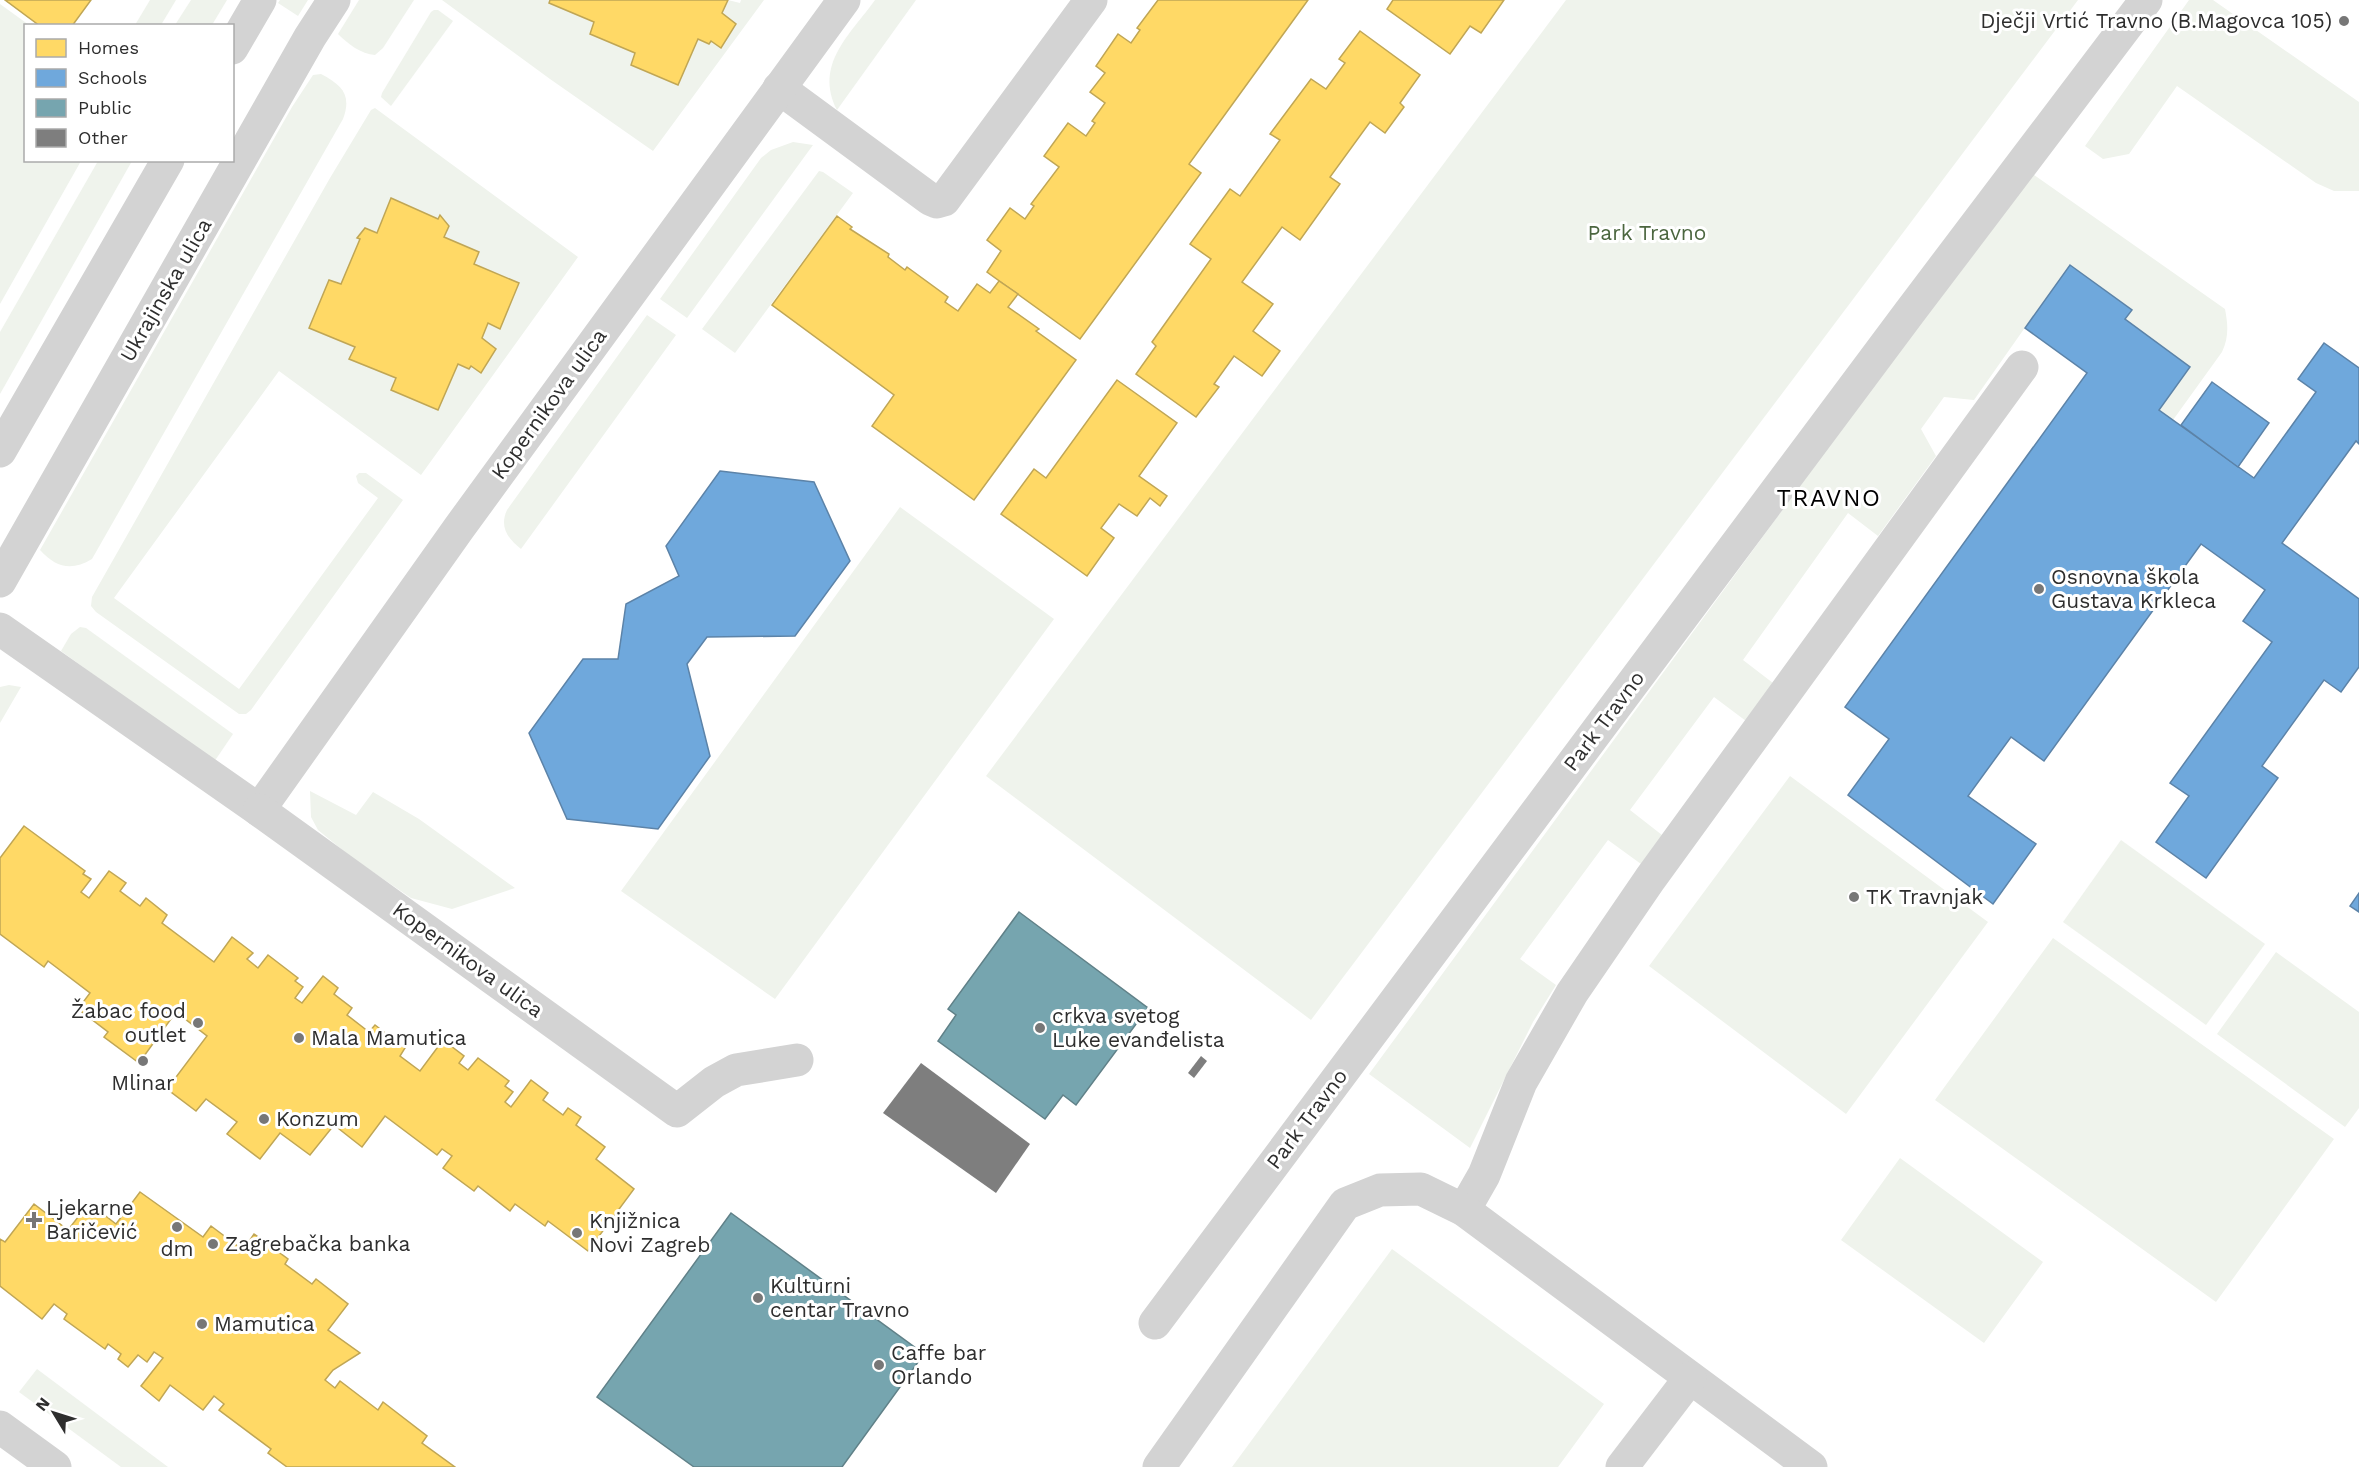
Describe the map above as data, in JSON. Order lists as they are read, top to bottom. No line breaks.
{"streets":{"street":["Ukrajinska ulica","Kopernikova ulica","Park Travno"]},"districts":["TRAVNO"],"parks":["Park Travno"],"places":{"other":["Dječji Vrtić Travno (B.Magovca 105)","Osnovna škola Gustava Krkleca","TK Travnjak","Žabac food outlet","crkva svetog Luke evanđelista","Mala Mamutica","Mlinar","Konzum","dm","Knjižnica Novi Zagreb","Zagrebačka banka","Kulturni centar Travno","Mamutica","Caffe bar Orlando"],"health":["Ljekarne Baričević"]},"legend":["Homes","Schools","Public","Other"],"north":"top left"}
